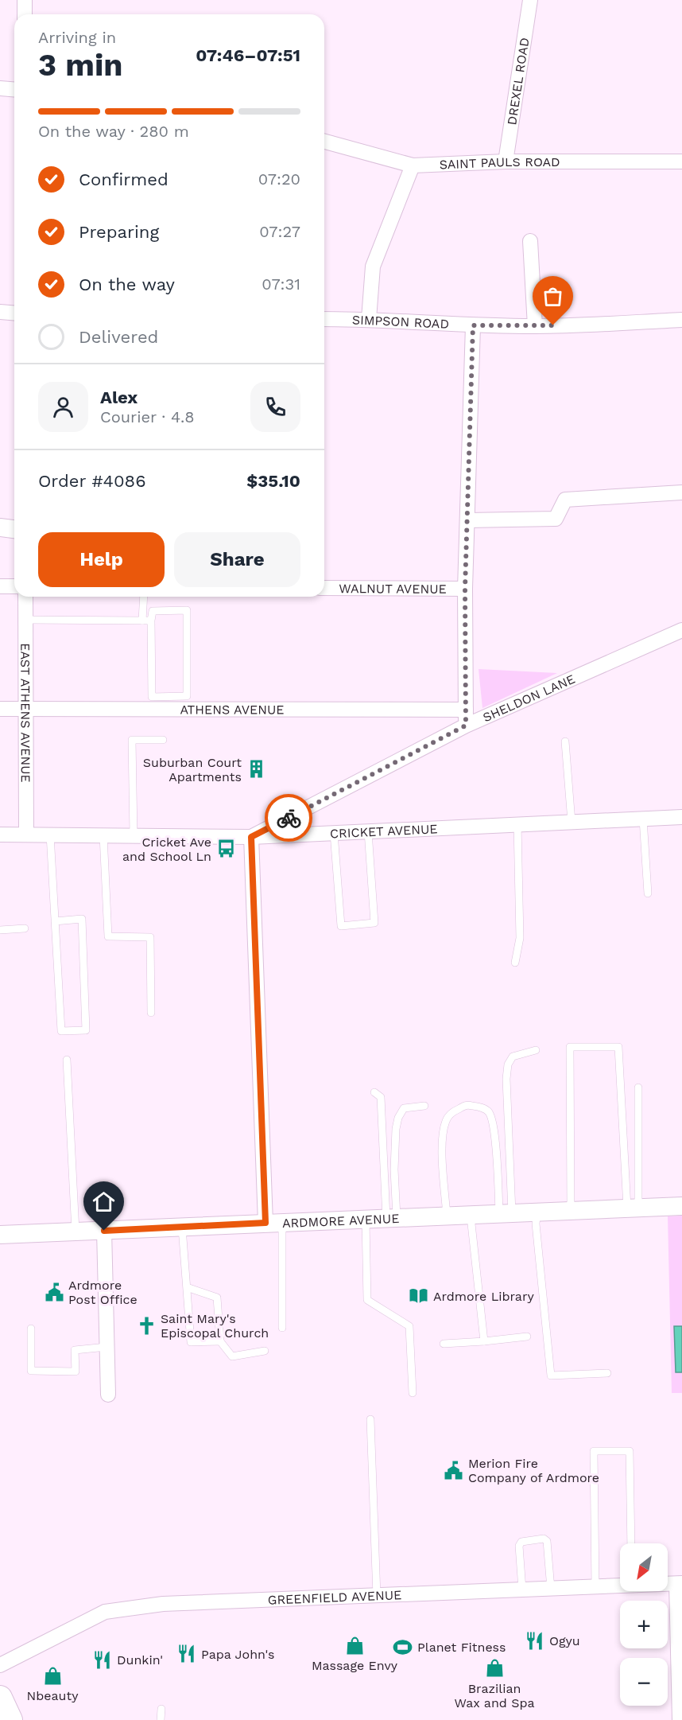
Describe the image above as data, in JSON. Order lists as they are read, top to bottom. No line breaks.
{"streets":{"street":["DREXEL ROAD","SAINT PAULS ROAD","SIMPSON ROAD","WALNUT AVENUE","SHELDON LANE","ATHENS AVENUE","EAST ATHENS AVENUE","CRICKET AVENUE","ARDMORE AVENUE","GREENFIELD AVENUE"]},"crossings":[["DREXEL ROAD","SAINT PAULS ROAD"],["SHELDON LANE","CRICKET AVENUE"],["ATHENS AVENUE","EAST ATHENS AVENUE"],["EAST ATHENS AVENUE","CRICKET AVENUE"]],"places":{"building":["Suburban Court Apartments"],"bus stop":["Cricket Ave and School Ln"],"public building":["Ardmore Post Office","Merion Fire Company of Ardmore"],"library":["Ardmore Library"],"church":["Saint Mary's Episcopal Church"],"restaurant":["Ogyu","Papa John's","Dunkin'"],"shop":["Massage Envy","Brazilian Wax and Spa","Nbeauty"],"sports":["Planet Fitness"]},"north":"bottom left","page":{"heading":["3 min","Arriving in","07:46–07:51"],"panel":["Alex","Courier · 4.8","Order #4086","$35.10"],"bar":"On the way · 280 m","list":[["Confirmed","07:20"],["Preparing","07:27"],["On the way","07:31"],"Delivered"],"buttons":["Help","Share"],"map_buttons":["+","−"]}}
